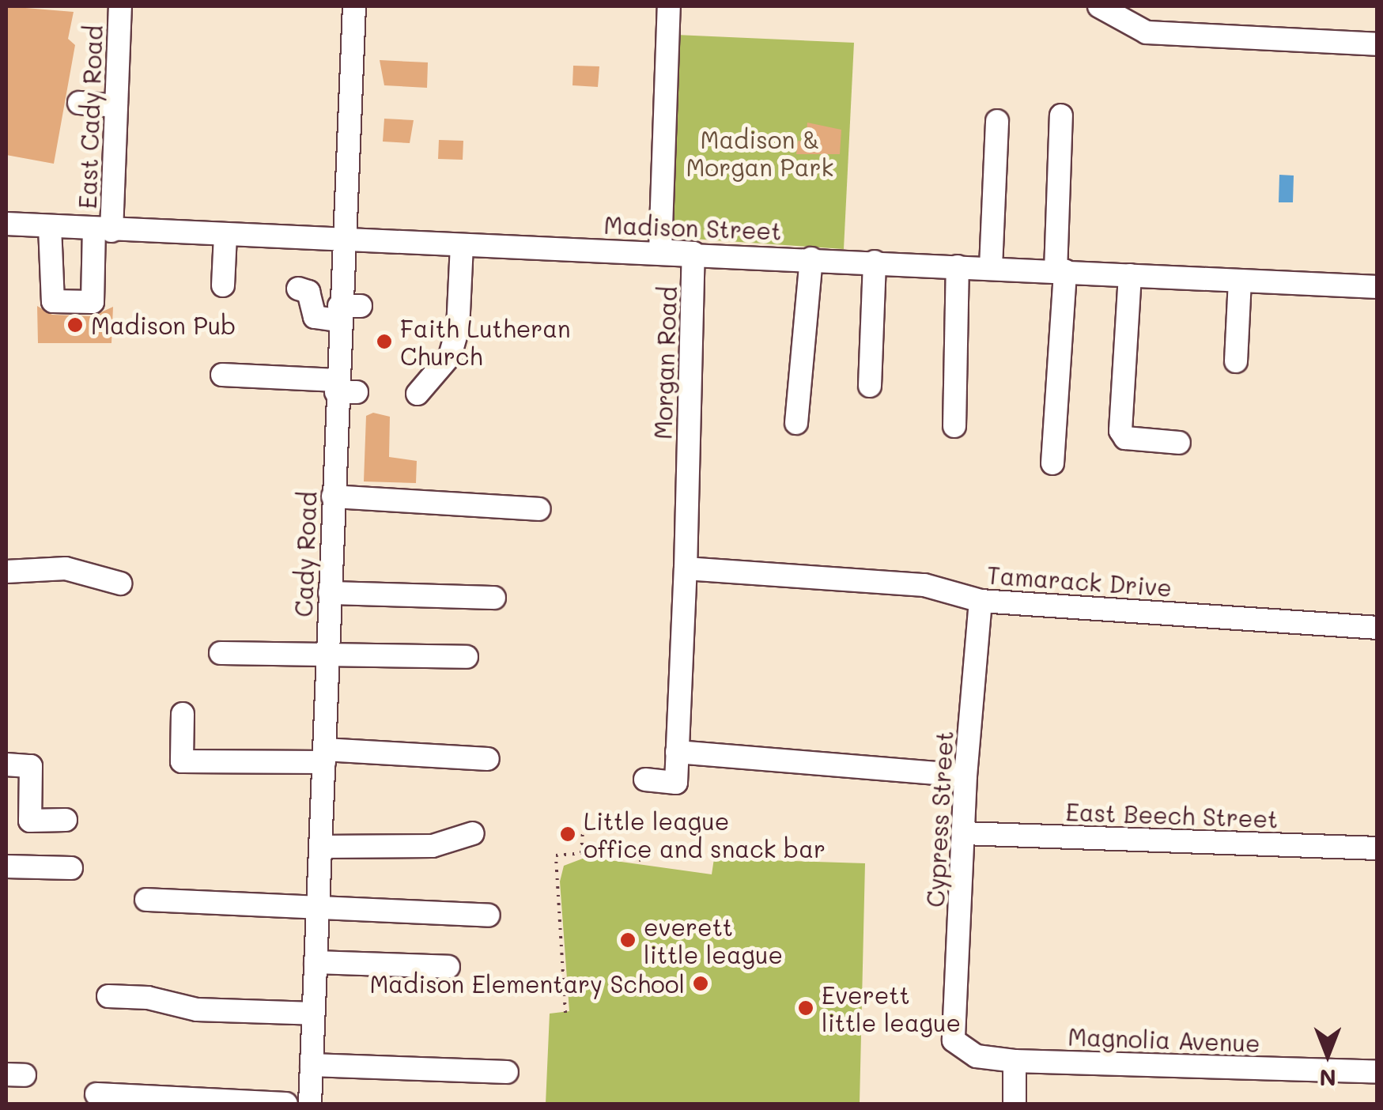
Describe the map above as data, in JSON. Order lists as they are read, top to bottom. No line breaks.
{"streets":{"street":["East Cady Road","Madison Street","Morgan Road","Cady Road","Tamarack Drive","East Beech Street","Cypress Street","Magnolia Avenue"]},"crossings":[["East Cady Road","Madison Street"],["Madison Street","Morgan Road"],["Madison Street","Cady Road"],["Morgan Road","Tamarack Drive"],["Tamarack Drive","Cypress Street"],["East Beech Street","Cypress Street"],["Cypress Street","Magnolia Avenue"]],"parks":["Madison & Morgan Park"],"places":["Madison Pub","Faith Lutheran Church","Little league office and snack bar","everett little league","Madison Elementary School","Everett little league"],"north":"bottom"}
